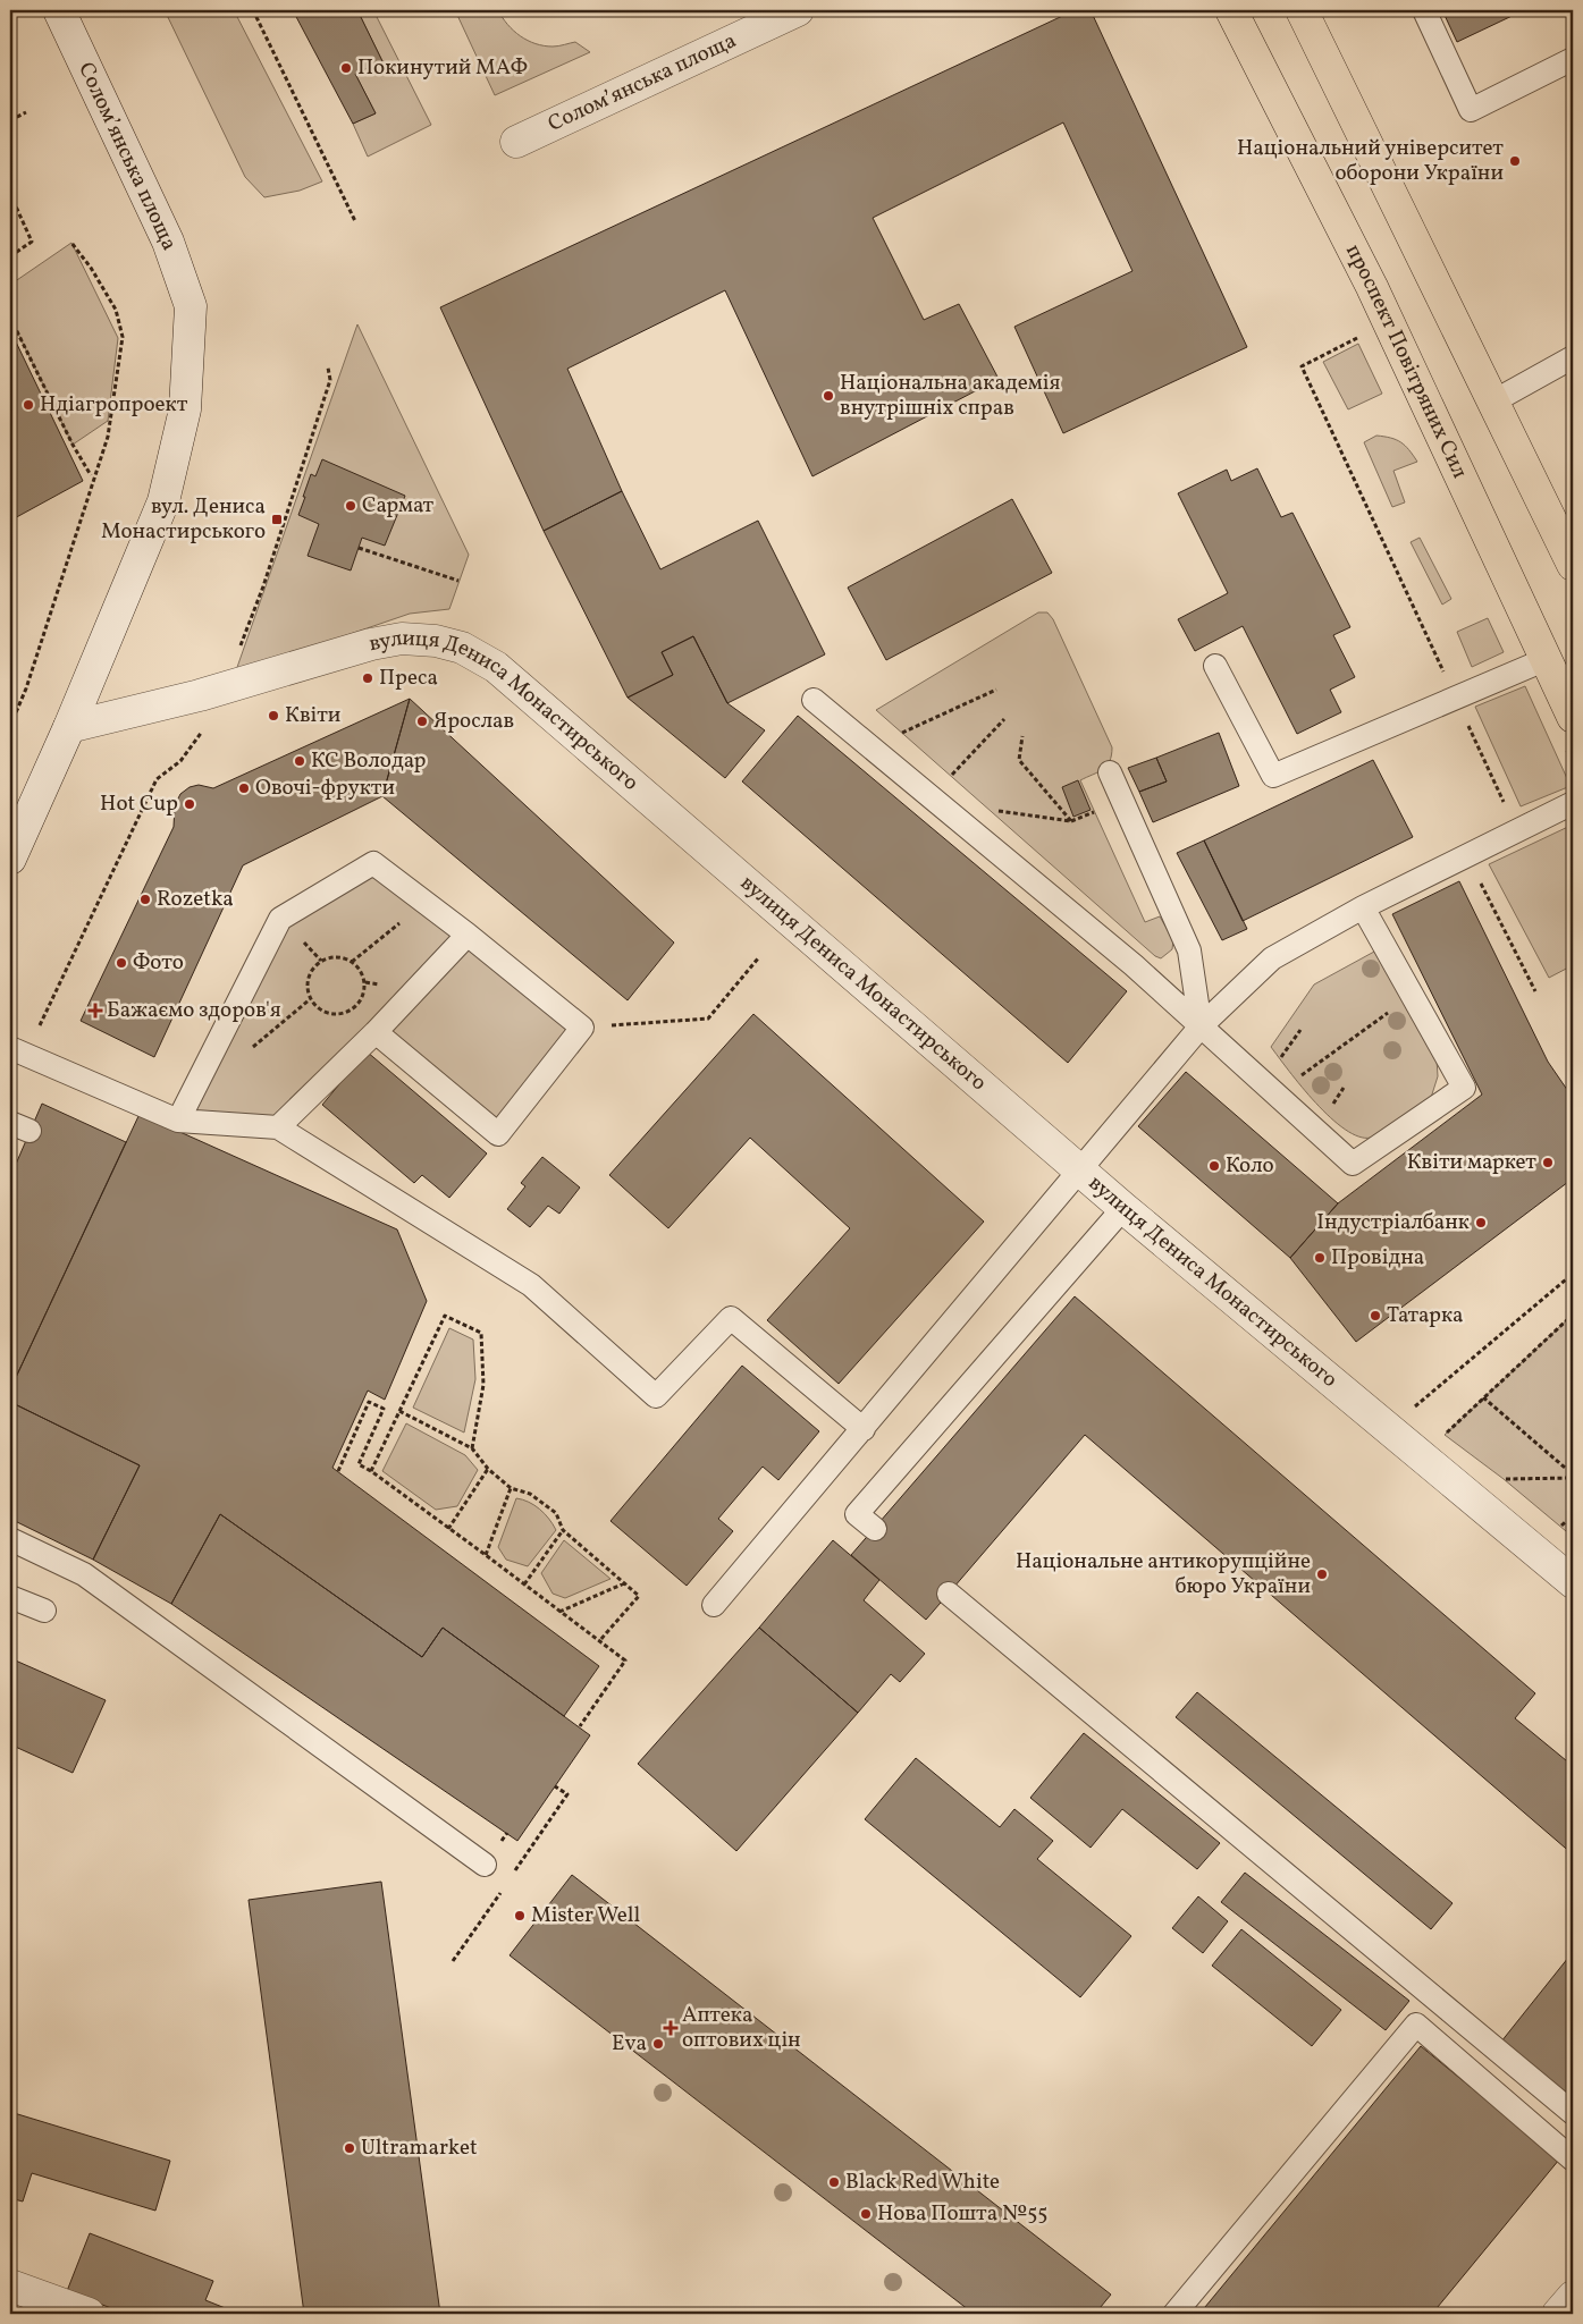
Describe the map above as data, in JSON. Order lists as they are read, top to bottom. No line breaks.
{"streets":{"main road":["проспект Повітряних Сил"],"street":["Соломʼянська площа","вулиця Дениса Монастирського"]},"crossings":[["Соломʼянська площа","вулиця Дениса Монастирського"]],"places":{"other":["Покинутий МАФ","Національний університет оборони України","Національна академія внутрішніх справ","Ндіагропроект","Сармат","Преса","Квіти","Ярослав","КС Володар","Овочі-фрукти","Hot Cup","Rozetka","Фото","Квіти маркет","Коло","Індустріалбанк","Провідна","Татарка","Національне антикорупційне бюро України","Mister Well","Eva","Ultramarket","Black Red White","Нова Пошта №55"],"transit":["вул. Дениса Монастирського"],"health":["Бажаємо здоров'я","Аптека оптових цін"]}}
